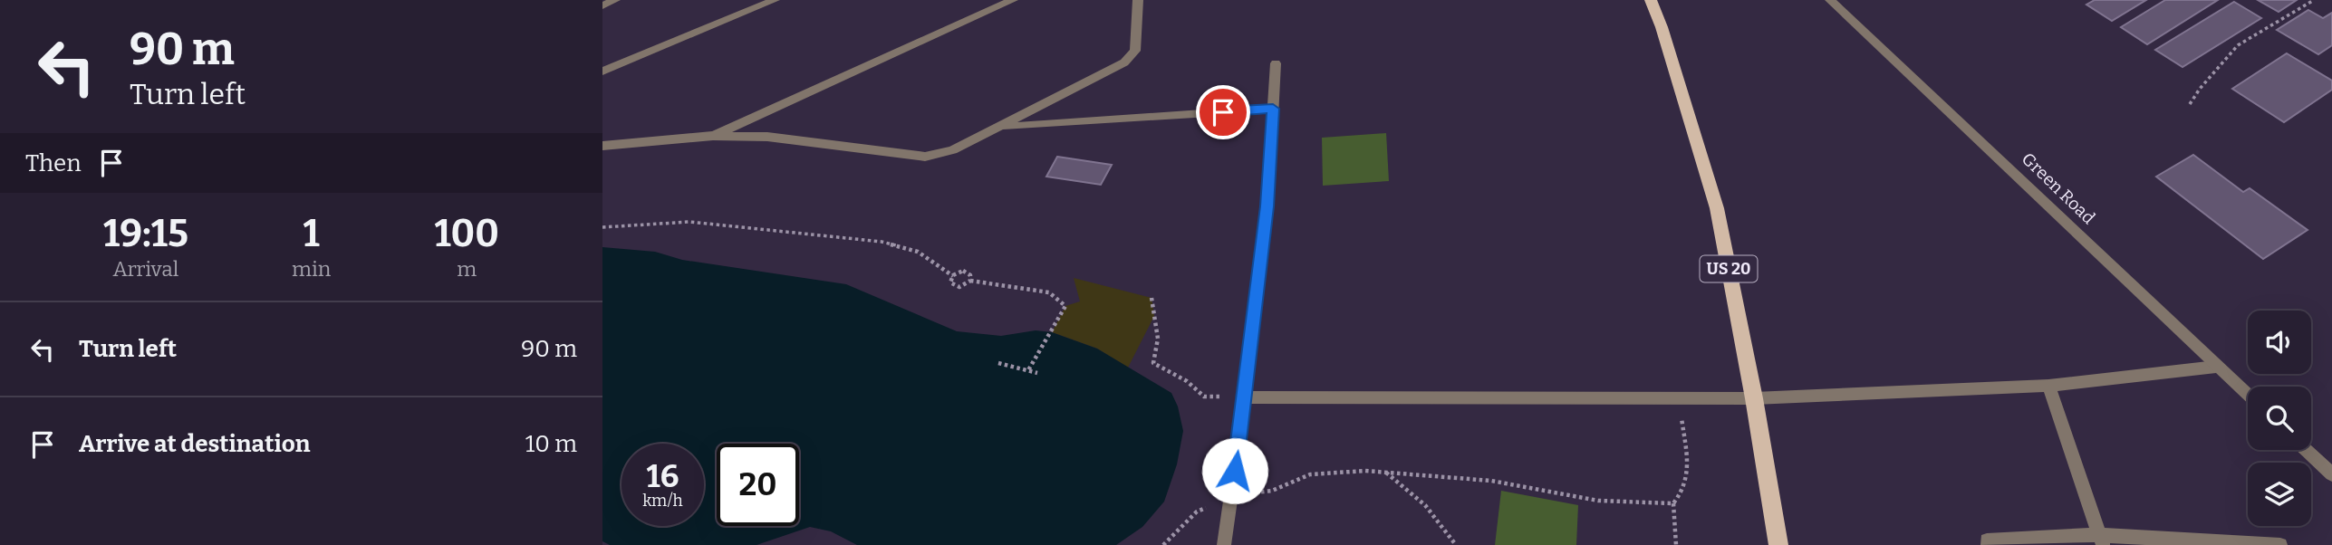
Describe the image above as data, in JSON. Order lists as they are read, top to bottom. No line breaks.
{"streets":{"main road":["US 20"],"street":["Green Road"]},"page":{"turn":["90 m","Turn left"],"then":"Then","eta":["19:15","Arrival","1","min","100","m"],"list":[{"name":"Turn left","value":"90 m"},{"name":"Arrive at destination","value":"10 m"}],"speed":"16 km/h","limit":"20"}}
